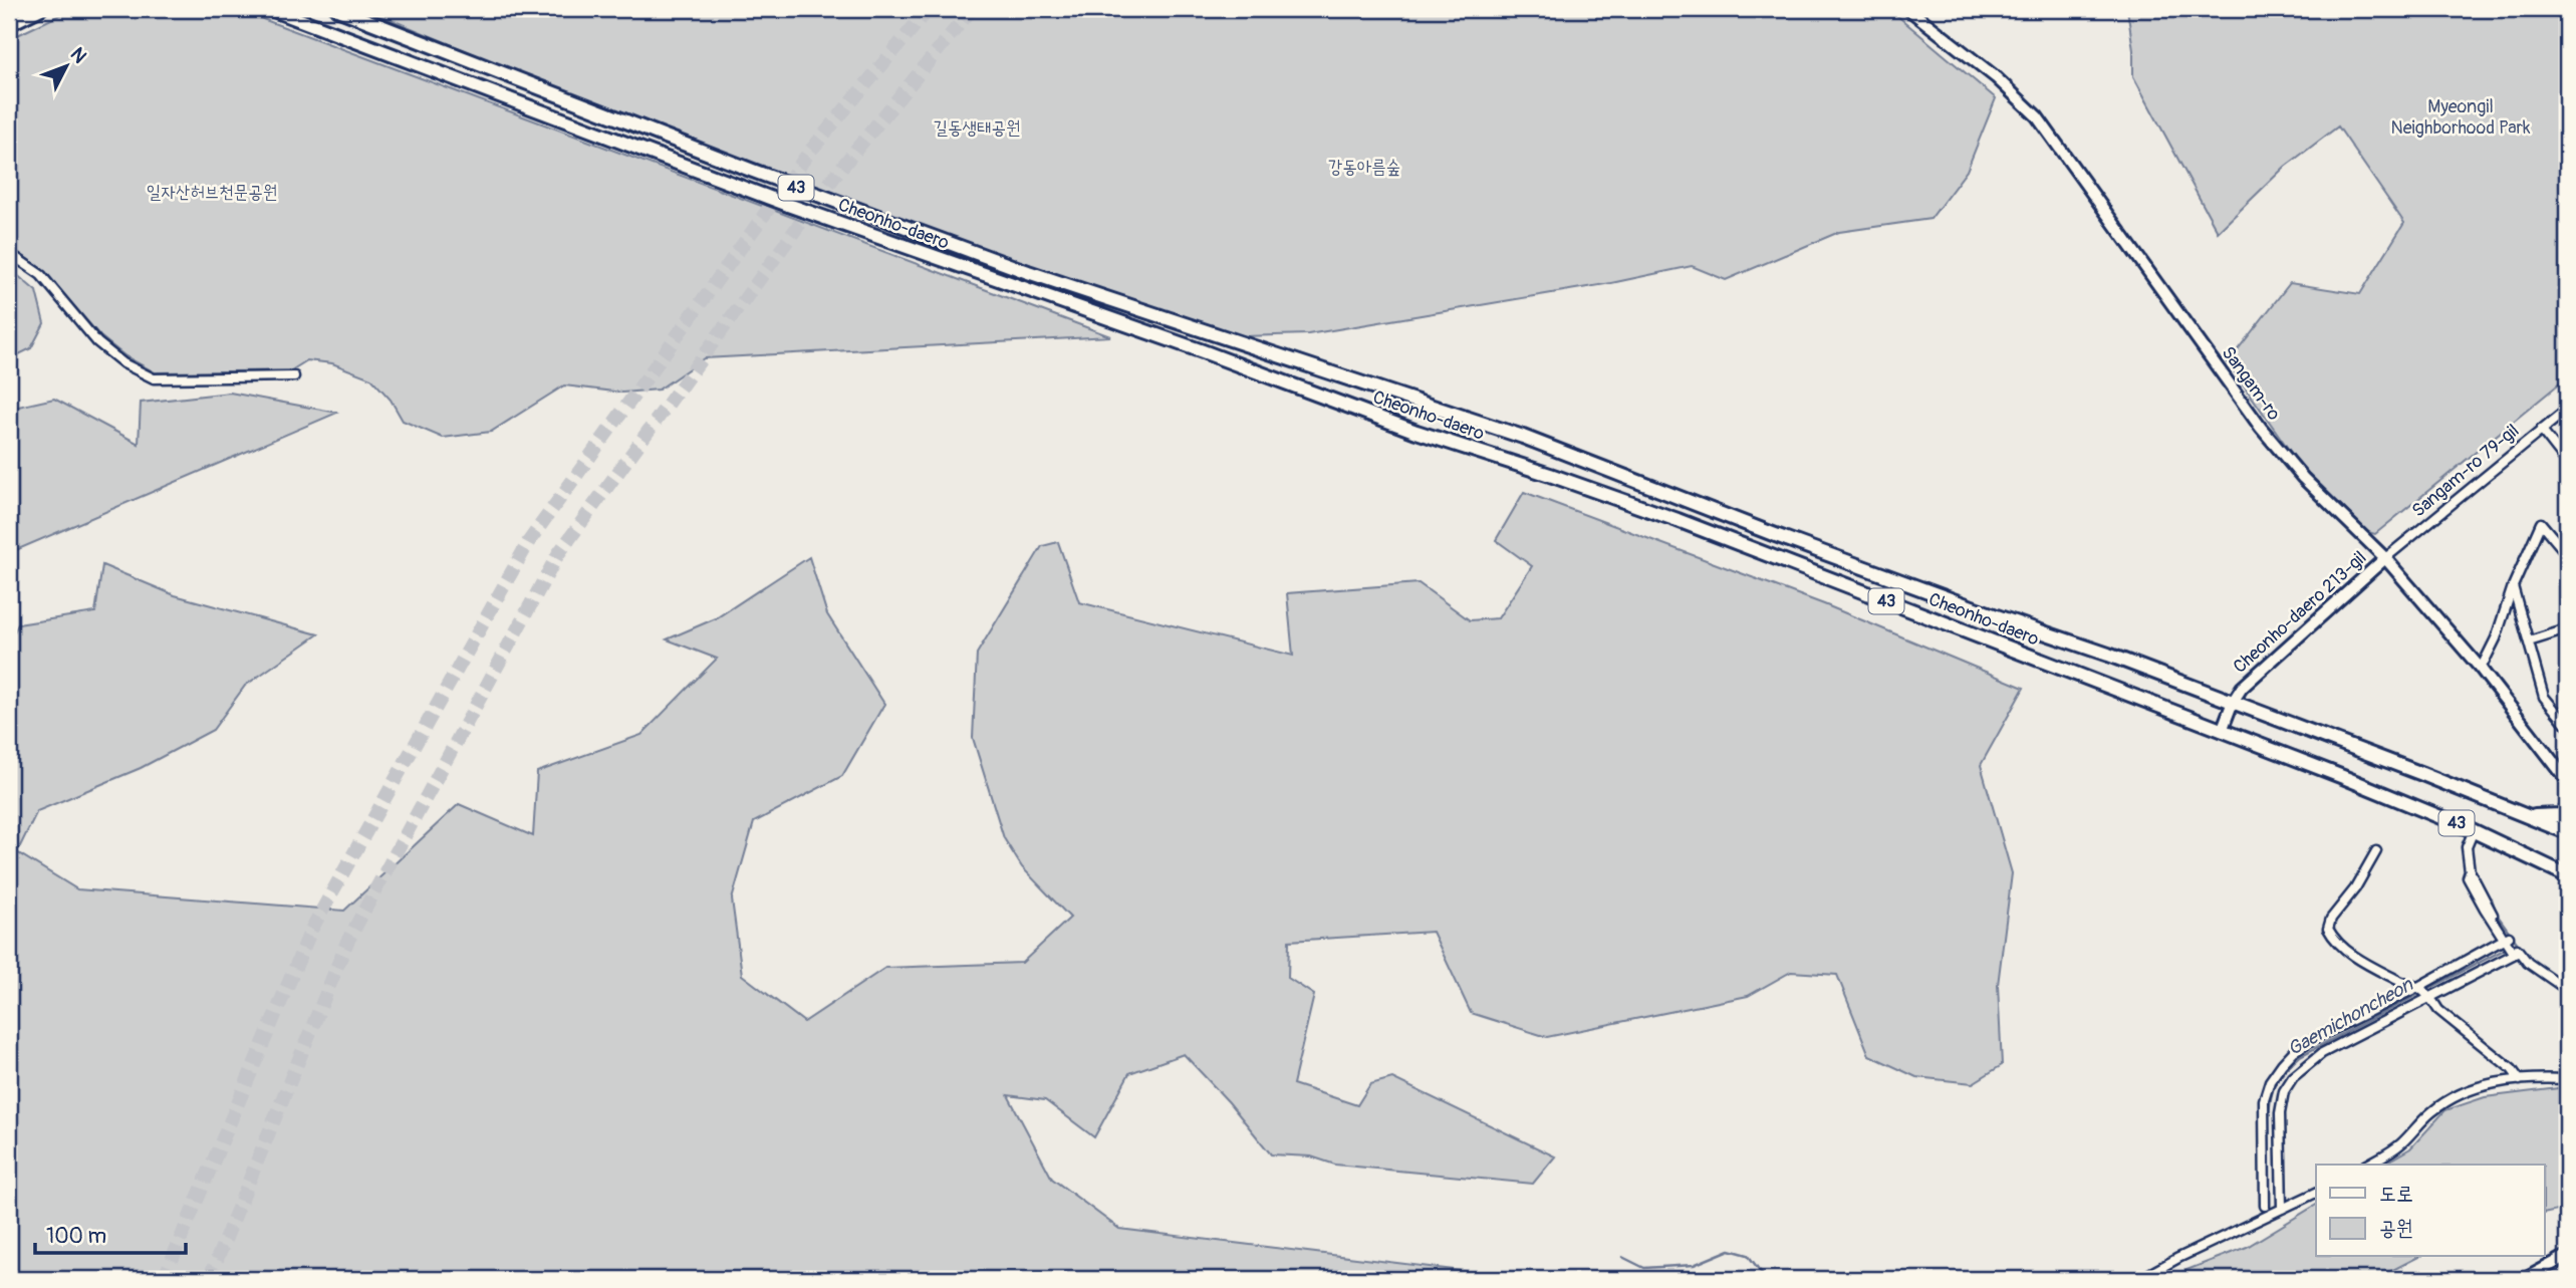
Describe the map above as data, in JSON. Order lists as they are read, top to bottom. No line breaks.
{"streets":{"main road":["43","Cheonho-daero","Sangam-ro","Cheonho-daero 213-gil"],"street":["Sangam-ro 79-gil"]},"crossings":[["Cheonho-daero","Cheonho-daero 213-gil"],["Sangam-ro","Sangam-ro 79-gil"],["Sangam-ro","Cheonho-daero 213-gil"],["Sangam-ro 79-gil","Cheonho-daero 213-gil"]],"water":["Gaemichoncheon"],"parks":["Myeongil Neighborhood Park","길동생태공원","강동아름숲","일자산허브천문공원"],"legend":["도로","공원"],"scale_bar":"100 m","north":"top right"}
